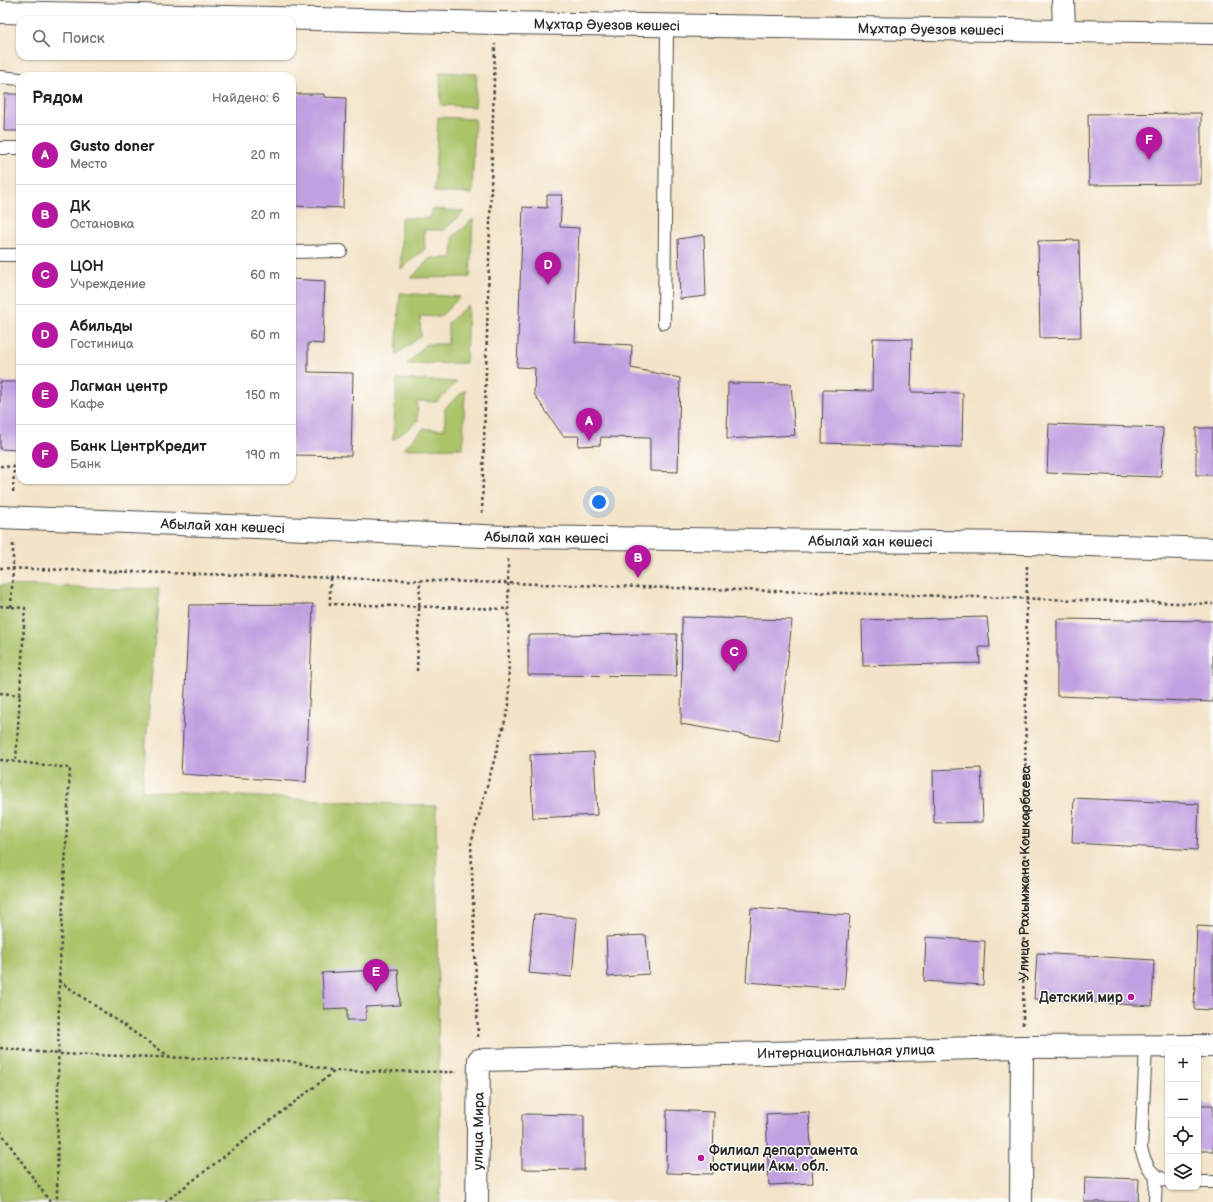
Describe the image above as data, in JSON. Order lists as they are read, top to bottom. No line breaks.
{"streets":{"street":["Мұхтар Әуезов көшесі","Абылай хан көшесі","Интернациональная улица","улица Мира"],"path":["Улица Рахымжана Кошкарбаева"]},"crossings":[["Абылай хан көшесі","Улица Рахымжана Кошкарбаева"],["Улица Рахымжана Кошкарбаева","Интернациональная улица"],["Интернациональная улица","улица Мира"]],"places":["Детский мир","Филиал департамента юстиции Акм. обл."],"page":{"search":"Поиск","heading":["Рядом","Найдено: 6"],"list":[{"mark":"A","name":"Gusto doner","note":"Место","value":"20 m"},{"mark":"B","name":"ДК","note":"Остановка","value":"20 m"},{"mark":"C","name":"ЦОН","note":"Учреждение","value":"60 m"},{"mark":"D","name":"Абильды","note":"Гостиница","value":"60 m"},{"mark":"E","name":"Лагман центр","note":"Кафе","value":"150 m"},{"mark":"F","name":"Банк ЦентрКредит","note":"Банк","value":"190 m"}],"pins":["F","D","A","B","C","E"],"map_buttons":["+","−"]}}
